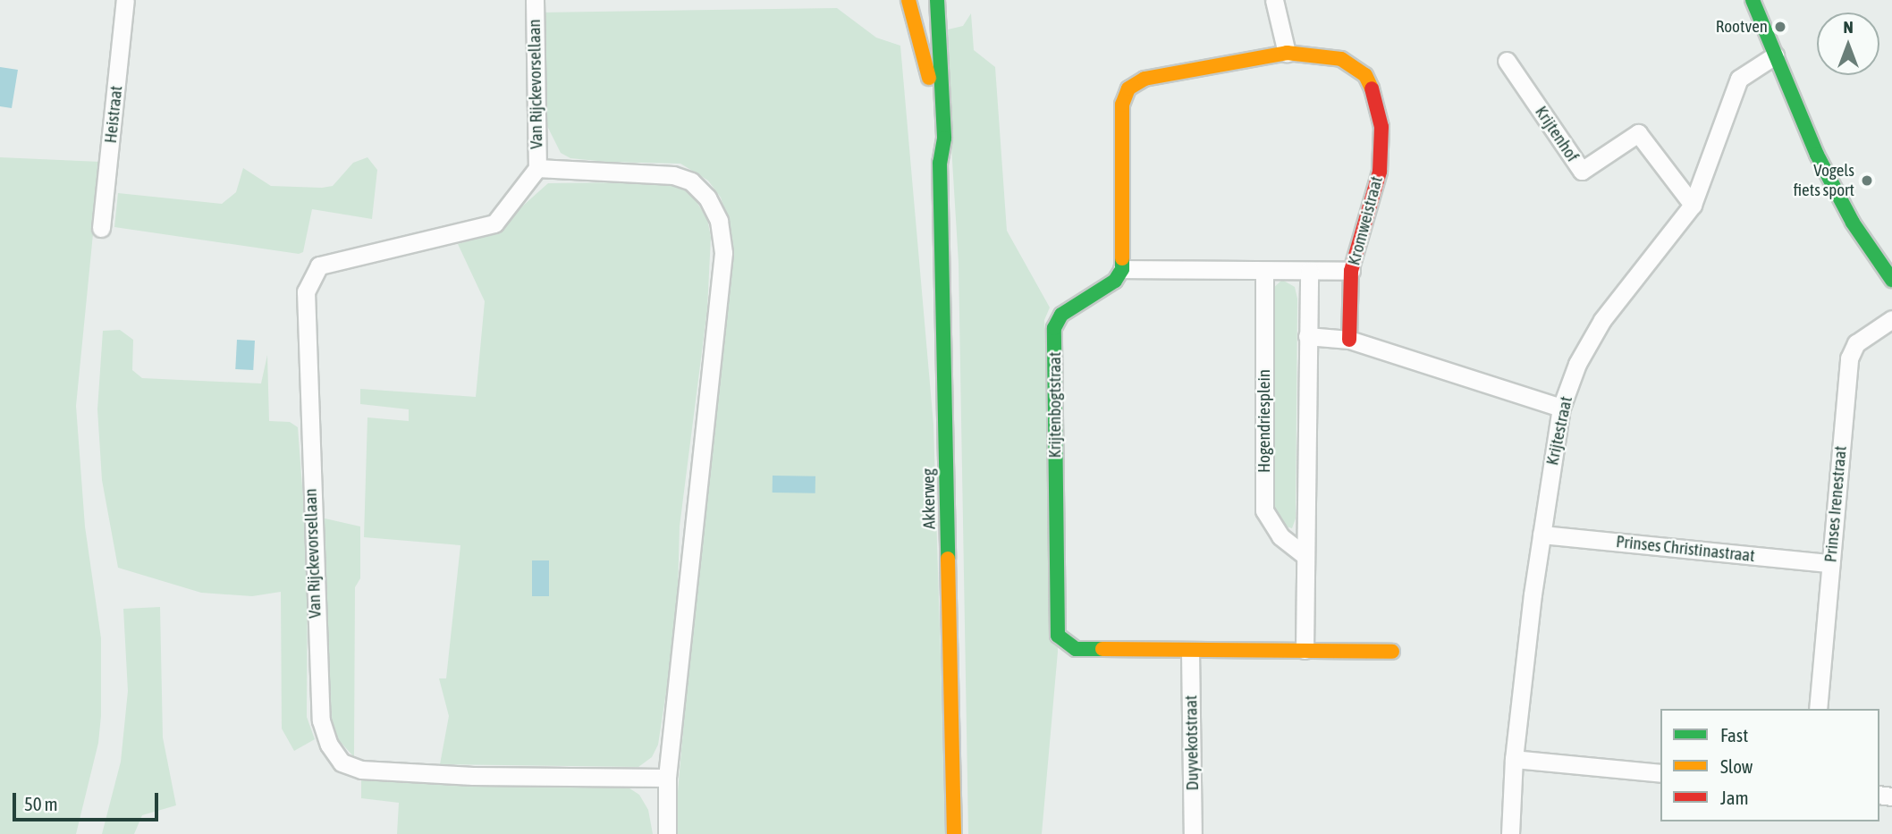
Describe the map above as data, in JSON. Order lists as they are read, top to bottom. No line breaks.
{"streets":{"street":["Van Rijckevorsellaan","Heistraat","Krijtenhof","Kromweistraat","Krijtenbogtstraat","Hogendriesplein","Krijtestraat","Akkerweg","Prinses Irenestraat","Prinses Christinastraat","Duyvekotstraat"]},"crossings":[["Krijtenhof","Krijtestraat"],["Krijtenbogtstraat","Duyvekotstraat"],["Krijtestraat","Prinses Christinastraat"],["Prinses Irenestraat","Prinses Christinastraat"]],"places":["Rootven","Vogels fiets sport"],"legend":["Fast","Slow","Jam"],"scale_bar":"50 m","north":"top"}
